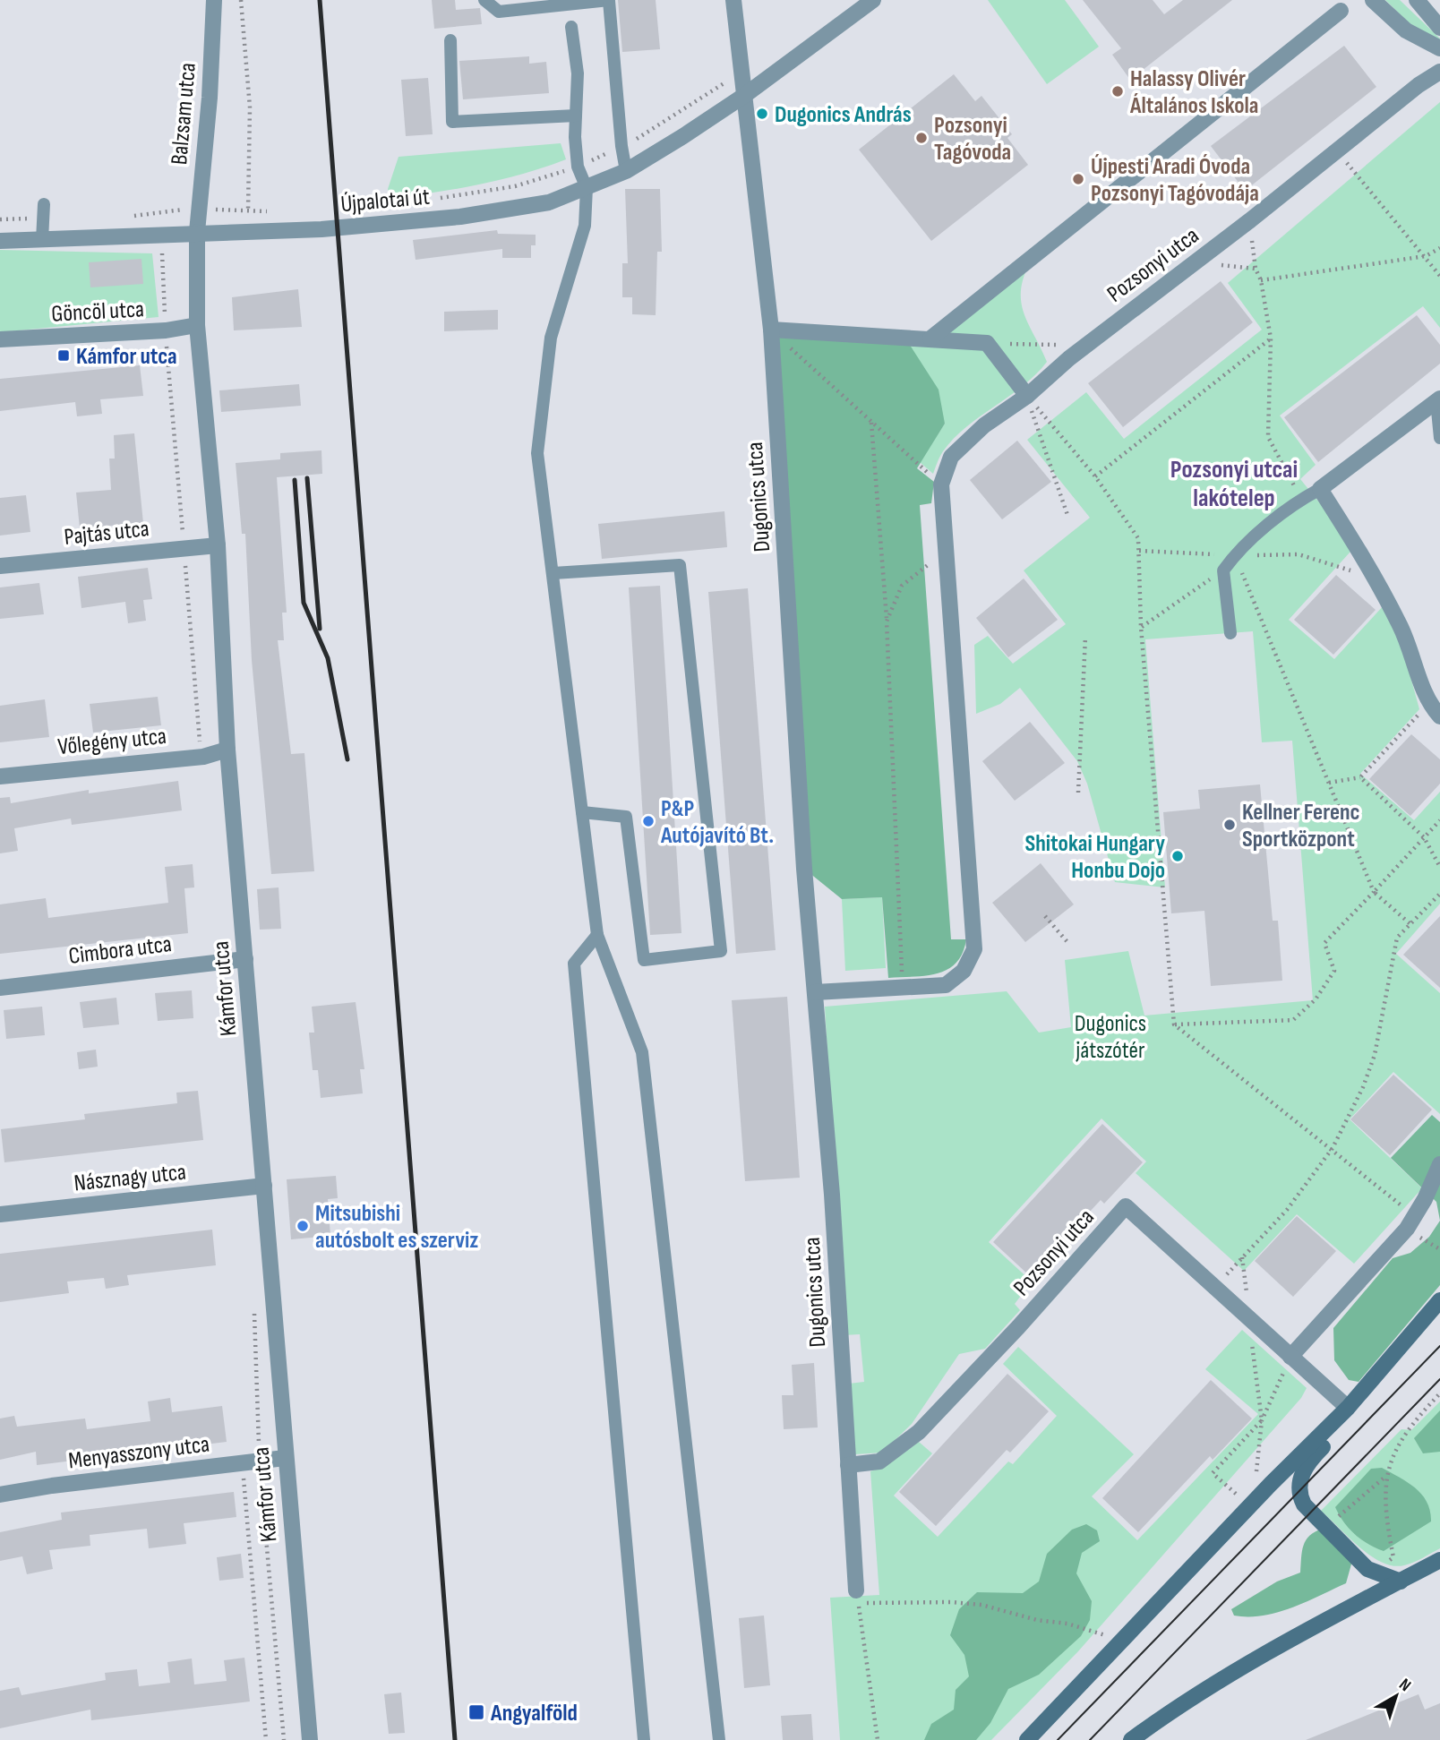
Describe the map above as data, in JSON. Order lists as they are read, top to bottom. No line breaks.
{"streets":{"street":["Balzsam utca","Újpalotai út","Pozsonyi utca","Göncöl utca","Dugonics utca","Pajtás utca","Vőlegény utca","Cimbora utca","Kámfor utca","Násznagy utca","Menyasszony utca"]},"crossings":[["Balzsam utca","Újpalotai út"],["Balzsam utca","Kámfor utca"],["Újpalotai út","Dugonics utca"],["Újpalotai út","Kámfor utca"],["Pozsonyi utca","Dugonics utca"],["Göncöl utca","Kámfor utca"],["Pajtás utca","Kámfor utca"],["Vőlegény utca","Kámfor utca"],["Cimbora utca","Kámfor utca"],["Kámfor utca","Násznagy utca"],["Kámfor utca","Menyasszony utca"]],"districts":["Pozsonyi utcai lakótelep"],"parks":["Dugonics játszótér"],"places":{"other":["Halassy Olivér Általános Iskola","Dugonics András","Pozsonyi Tagóvoda","Újpesti Aradi Óvoda Pozsonyi Tagóvodája","P&P Autójavító Bt.","Kellner Ferenc Sportközpont","Shitokai Hungary Honbu Dojo","Mitsubishi autósbolt es szerviz"],"transit":["Kámfor utca","Angyalföld"]},"north":"top right"}
